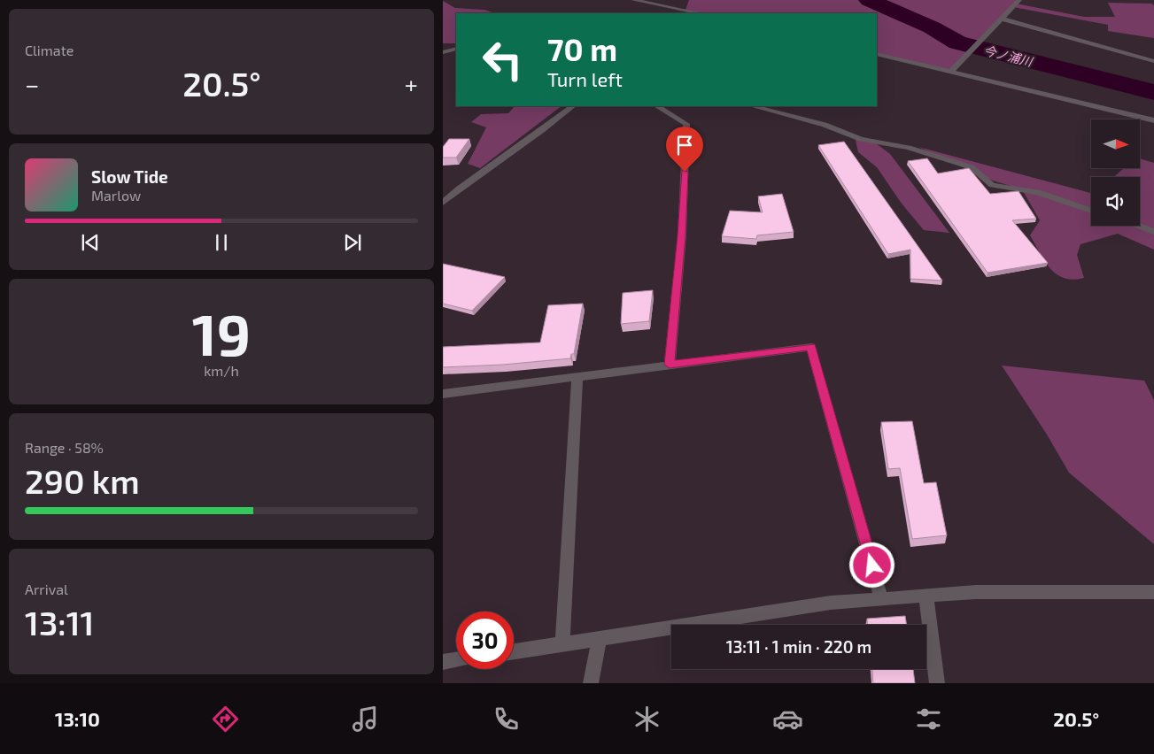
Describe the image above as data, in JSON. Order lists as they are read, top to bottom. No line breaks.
{"water":["今ノ浦川"],"north":"right","page":{"tile":["Climate",["19","km/h"],["Range · 58%","290 km"],["Arrival","13:11"]],"turn":["70 m","Turn left"],"heat":["−","20.5°","+"],"song":["Slow Tide","Marlow"],"limit":"30","trip":"13:11 · 1 min · 220 m","tabs":["13:10","20.5°"]}}
